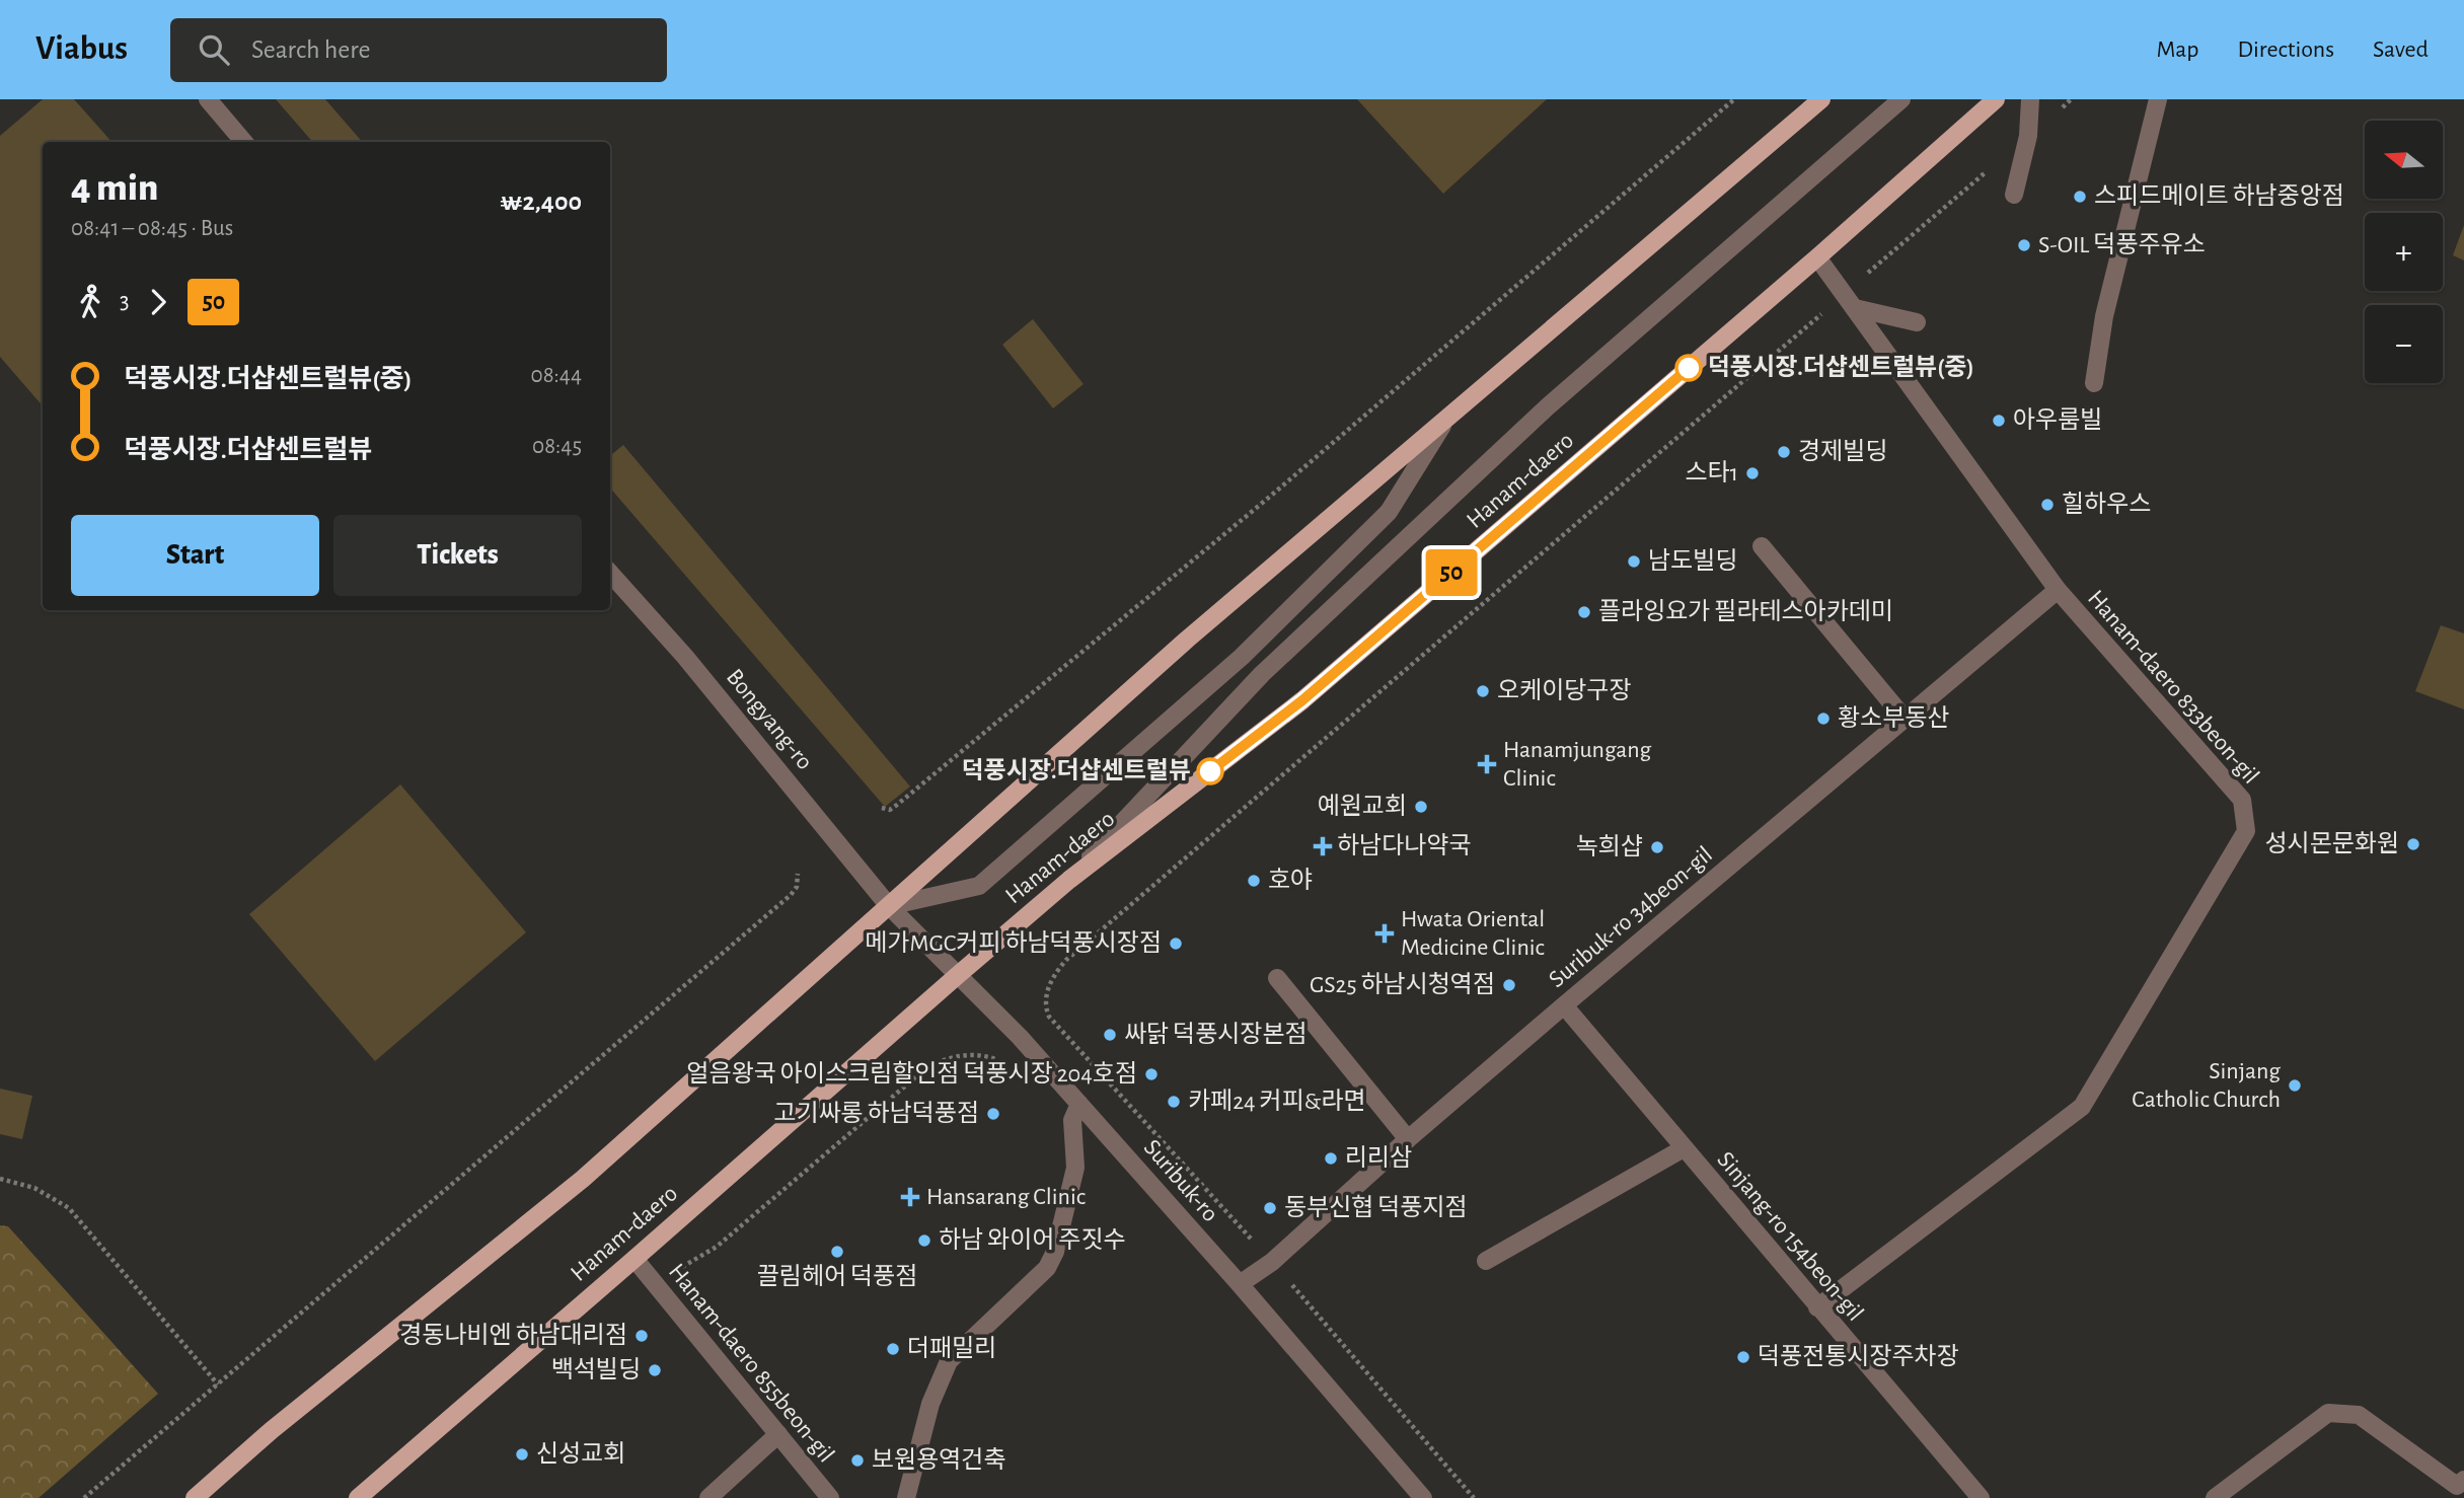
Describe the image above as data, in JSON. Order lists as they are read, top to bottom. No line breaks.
{"streets":{"main road":["Hanam-daero"],"street":["Hanam-daero 833beon-gil","Bongyang-ro","Suribuk-ro 34beon-gil","Suribuk-ro","Sinjang-ro 154beon-gil","Hanam-daero 855beon-gil"]},"crossings":[["Hanam-daero","Hanam-daero 833beon-gil"],["Hanam-daero","Suribuk-ro"],["Hanam-daero","Hanam-daero 855beon-gil"],["Hanam-daero 833beon-gil","Suribuk-ro 34beon-gil"],["Hanam-daero 833beon-gil","Sinjang-ro 154beon-gil"],["Bongyang-ro","Suribuk-ro"],["Suribuk-ro 34beon-gil","Suribuk-ro"],["Suribuk-ro 34beon-gil","Sinjang-ro 154beon-gil"]],"places":{"other":["스피드메이트 하남중앙점","S-OIL 덕풍주유소","덕풍시장.더샵센트럴뷰(중)","아우룸빌","경제빌딩","스타1","힐하우스","남도빌딩","플라잉요가 필라테스아카데미","오케이당구장","황소부동산","덕풍시장.더샵센트럴뷰","예원교회","성시몬문화원","녹희샵","호야","메가MGC커피 하남덕풍시장점","GS25 하남시청역점","싸닭 덕풍시장본점","얼음왕국 아이스크림할인점 덕풍시장 204호점","Sinjang Catholic Church","카페24 커피&라면","고기싸롱 하남덕풍점","리리삼","동부신협 덕풍지점","하남 와이어 주짓수","끌림헤어 덕풍점","경동나비엔 하남대리점","더패밀리","덕풍전통시장주차장","백석빌딩","신성교회","보원용역건축"],"health":["Hanamjungang Clinic","하남다나약국","Hwata Oriental Medicine Clinic","Hansarang Clinic"]},"lines":["bus line 50"],"north":"left","page":{"header":"Viabus","search":"Search here","nav":["Map","Directions","Saved"],"on_map":"50","map_buttons":["+","−"],"heading":["4 min","08:41 – 08:45 · Bus","₩2,400"],"legs":["3","50"],"list":[{"name":"덕풍시장.더샵센트럴뷰(중)","value":"08:44"},{"name":"덕풍시장.더샵센트럴뷰","value":"08:45"}],"buttons":["Start","Tickets"]}}
